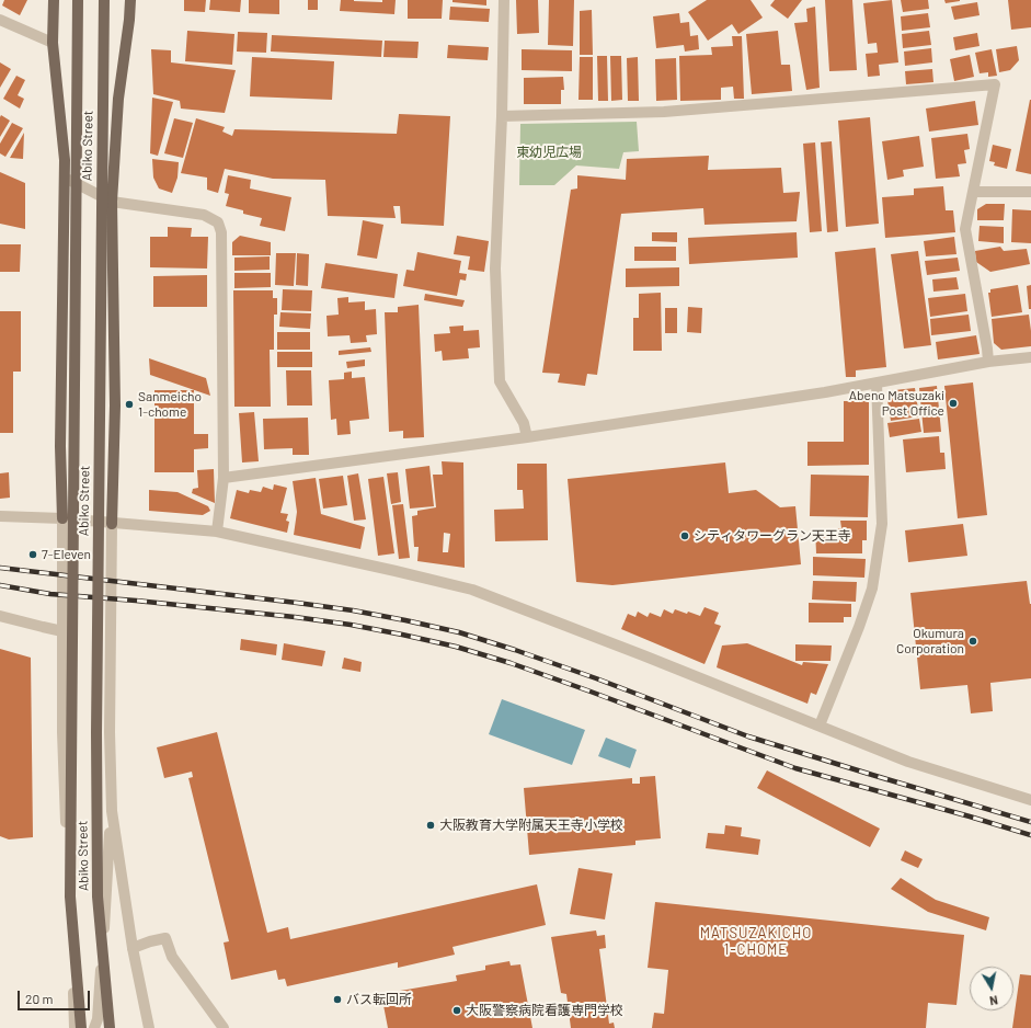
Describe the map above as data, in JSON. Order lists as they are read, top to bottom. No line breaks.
{"streets":{"main road":["Abiko Street"]},"districts":["MATSUZAKICHO 1-CHOME"],"parks":["東幼児広場"],"places":["Abeno Matsuzaki Post Office","Sanmeicho 1-chome","シティタワーグラン天王寺","7-Eleven","Okumura Corporation","大阪教育大学附属天王寺小学校","バス転回所","大阪警察病院看護専門学校"],"scale_bar":"20 m","north":"bottom"}
